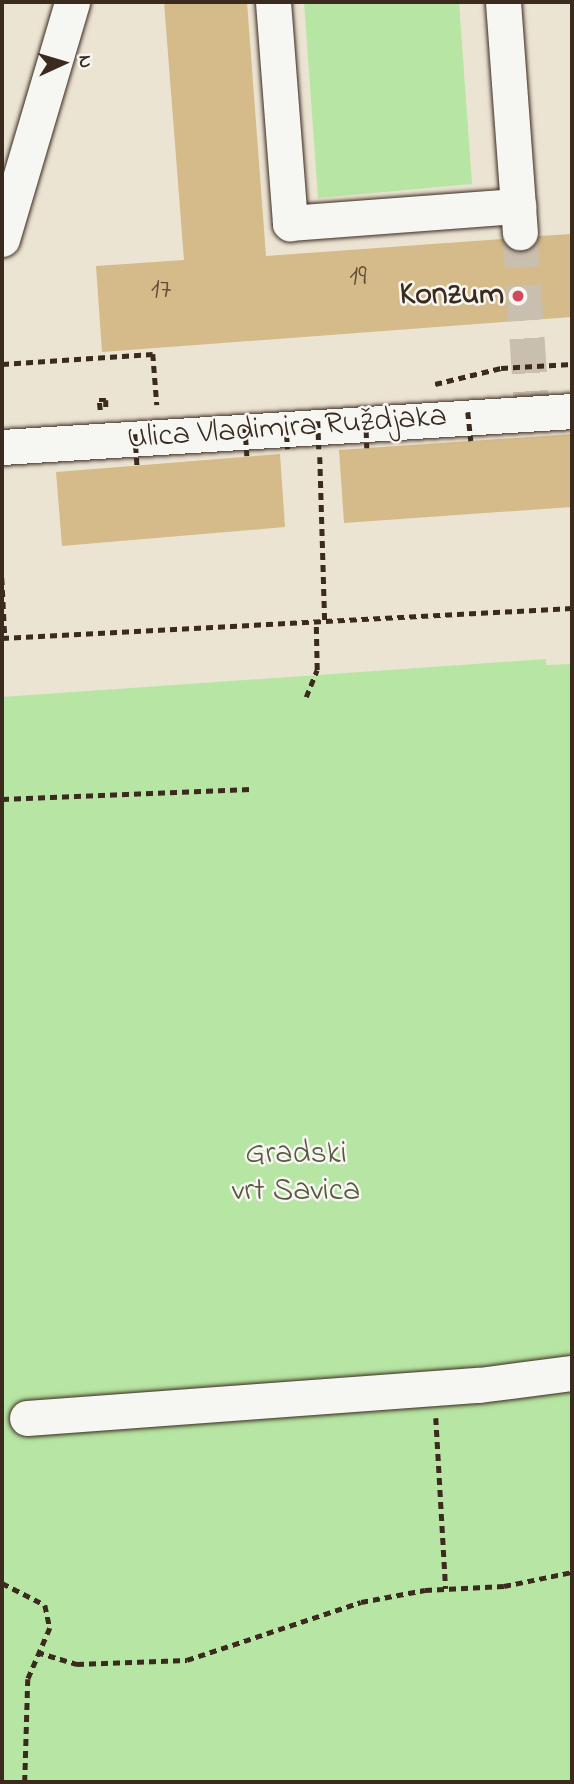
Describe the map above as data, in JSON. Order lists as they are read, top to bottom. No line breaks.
{"streets":{"street":["Ulica Vladimira Ruždjaka"]},"parks":["Gradski vrt Savica"],"places":["Konzum"],"house_numbers":["19","17"],"north":"right"}
